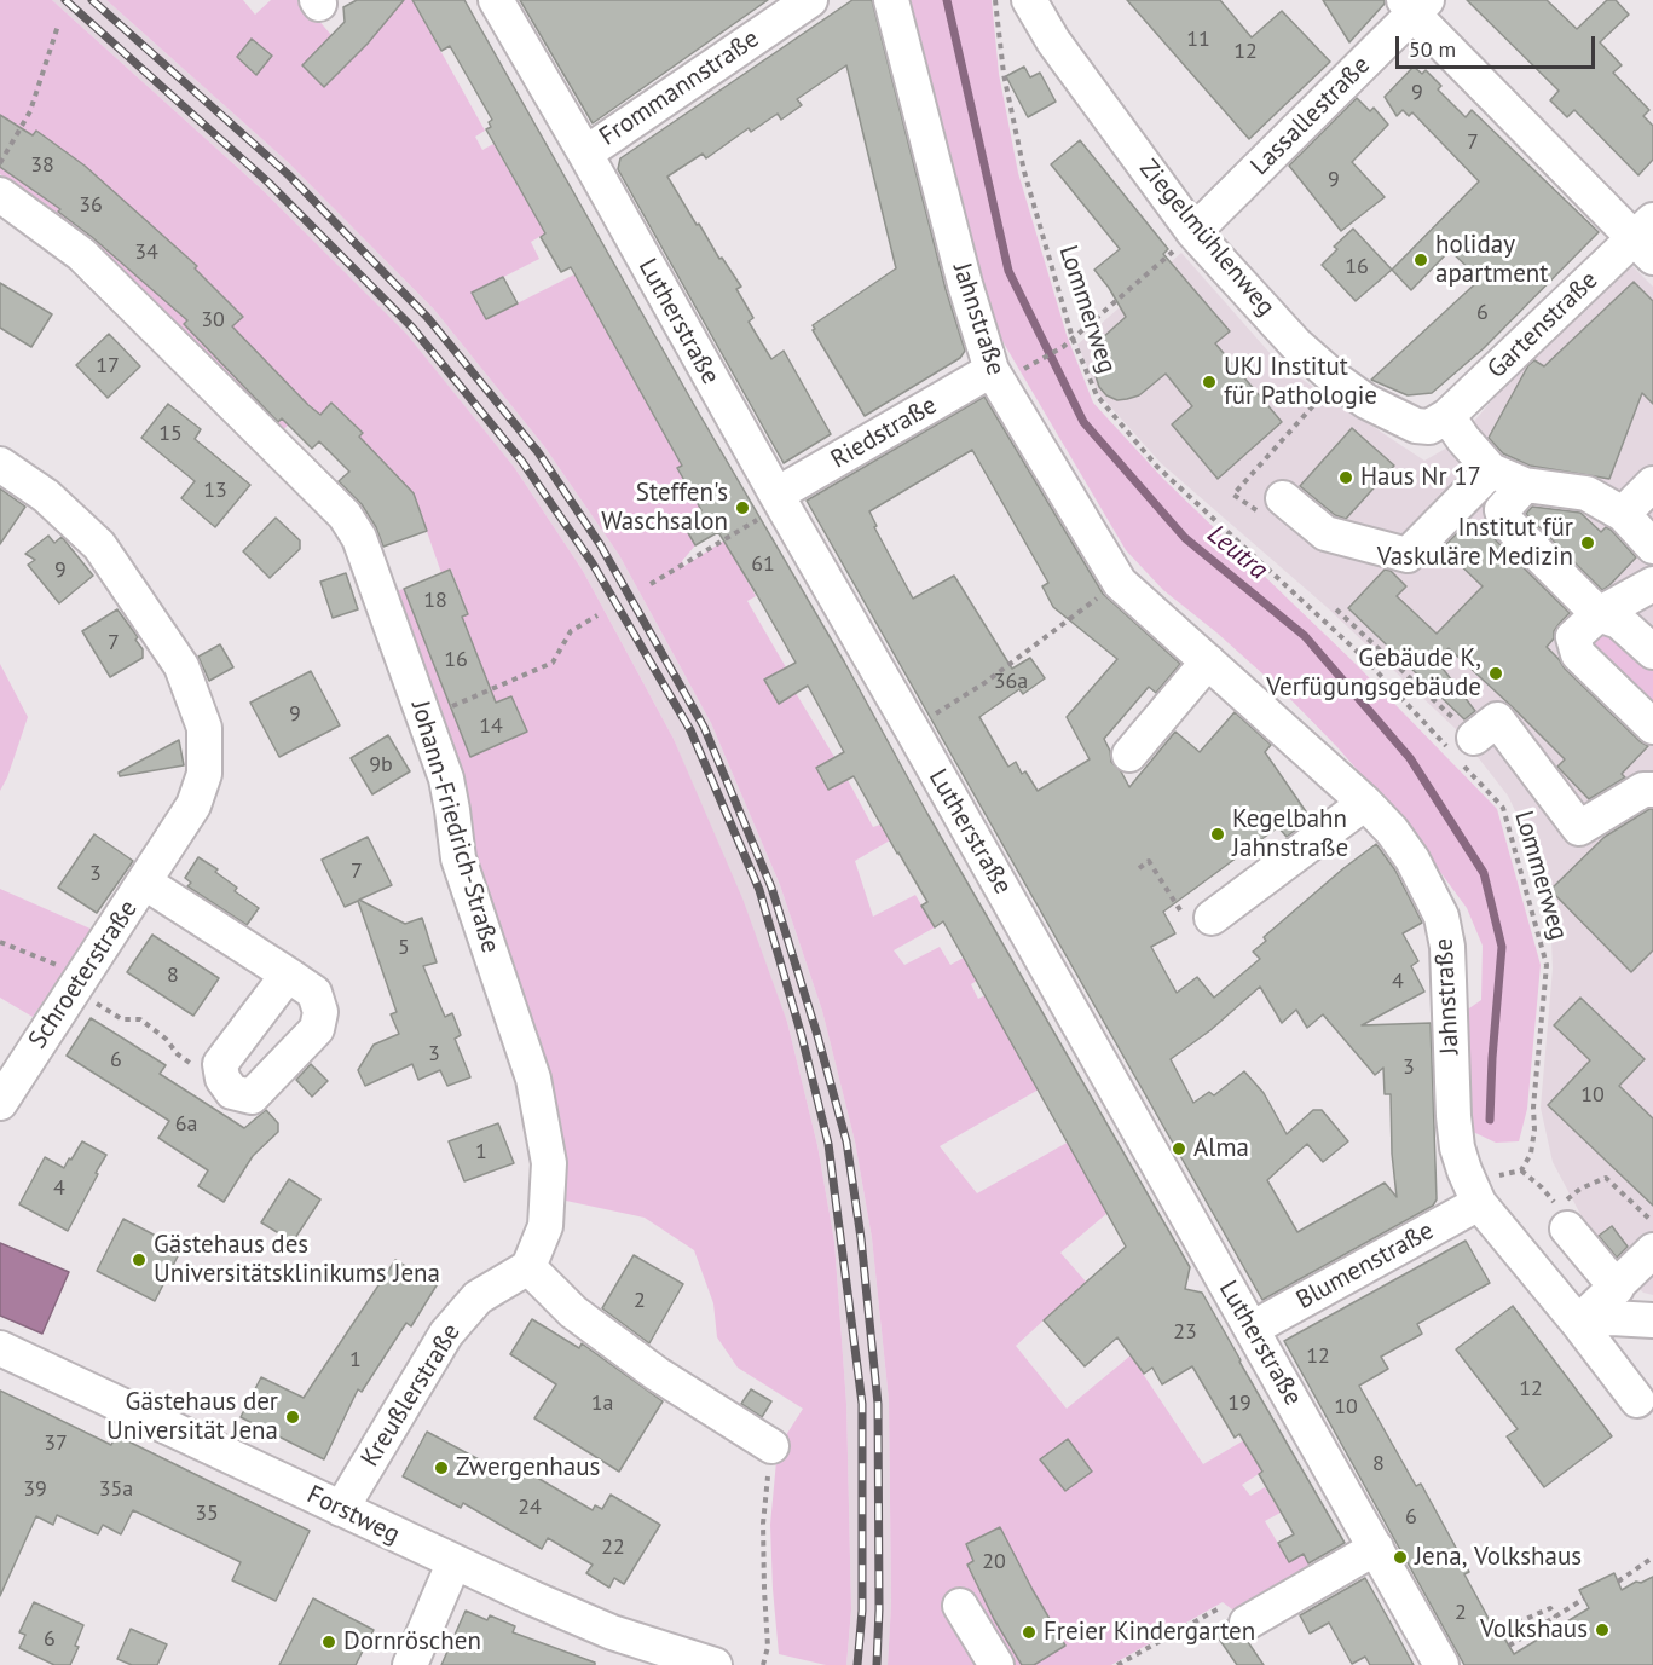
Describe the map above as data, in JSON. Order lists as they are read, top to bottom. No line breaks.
{"streets":{"street":["Frommannstraße","Lassallestraße","Ziegelmühlenweg","Jahnstraße","Lutherstraße","Gartenstraße","Riedstraße","Johann-Friedrich-Straße","Schroeterstraße","Blumenstraße","Kreußlerstraße","Forstweg"],"path":["Lommerweg"]},"crossings":[["Frommannstraße","Lutherstraße"],["Lassallestraße","Ziegelmühlenweg"],["Ziegelmühlenweg","Gartenstraße"],["Jahnstraße","Riedstraße"],["Jahnstraße","Blumenstraße"],["Lutherstraße","Riedstraße"],["Lutherstraße","Blumenstraße"],["Johann-Friedrich-Straße","Kreußlerstraße"],["Kreußlerstraße","Forstweg"]],"water":["Leutra"],"places":["holiday apartment","UKJ Institut für Pathologie","Haus Nr 17","Steffen's Waschsalon","Institut für Vaskuläre Medizin","Gebäude K, Verfügungsgebäude","Kegelbahn Jahnstraße","Alma","Gästehaus des Universitätsklinikums Jena","Gästehaus der Universität Jena","Zwergenhaus","Jena, Volkshaus","Volkshaus","Freier Kindergarten","Dornröschen"],"house_numbers":["11","12","9","7","38","9","36","34","16","6","30","17","15","13","61","9","18","7","16","36a","9","14","9b","7","3","5","8","4","3","6","3","10","6a","1","4","2","23","12","1","12","1a","19","10","37","8","39","35a","24","35","6","22","20","2","6"],"scale_bar":"50 m"}
